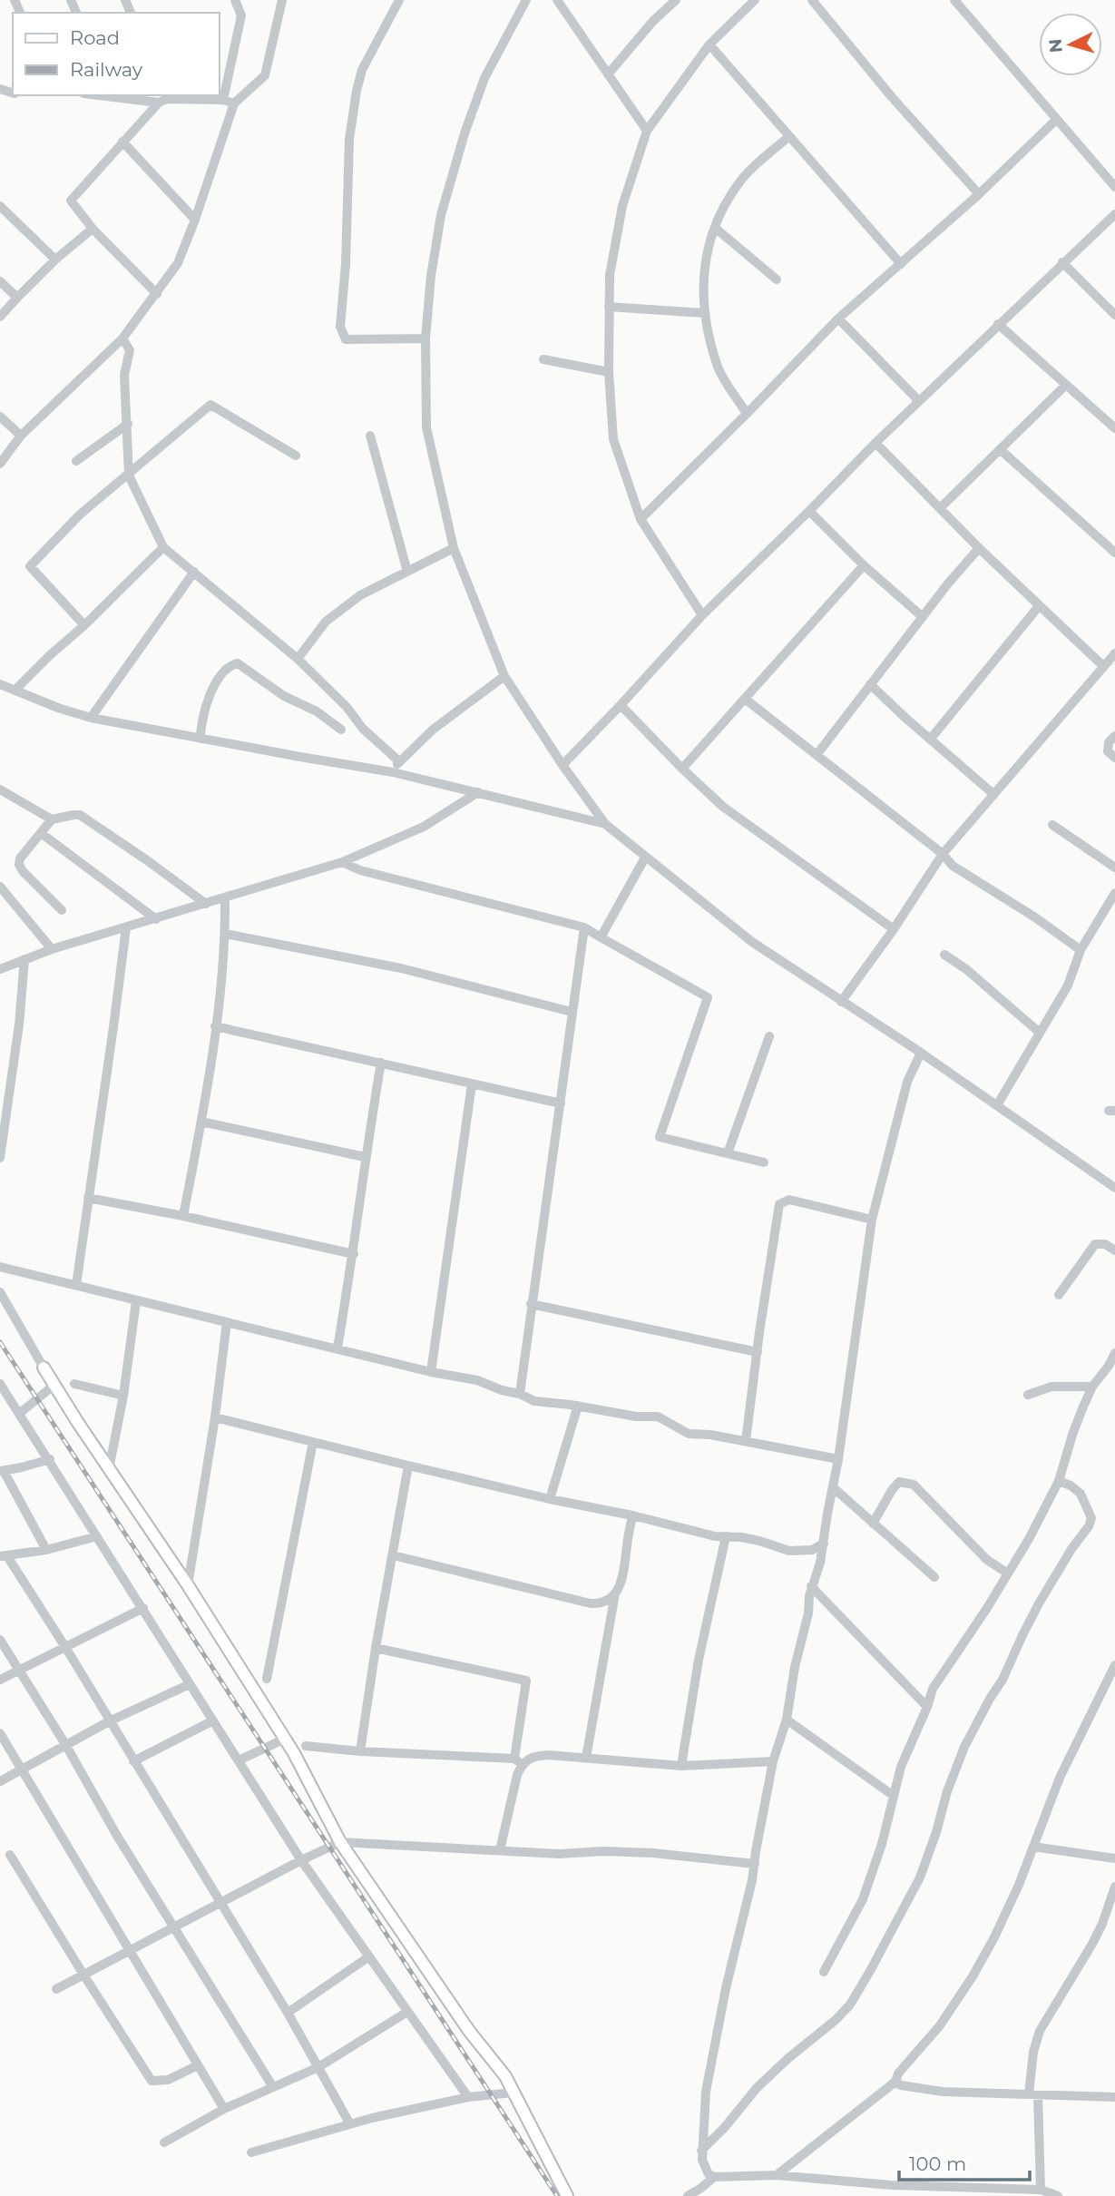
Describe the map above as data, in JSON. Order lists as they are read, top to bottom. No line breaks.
{"legend":["Road","Railway"],"scale_bar":"100 m","north":"left"}
